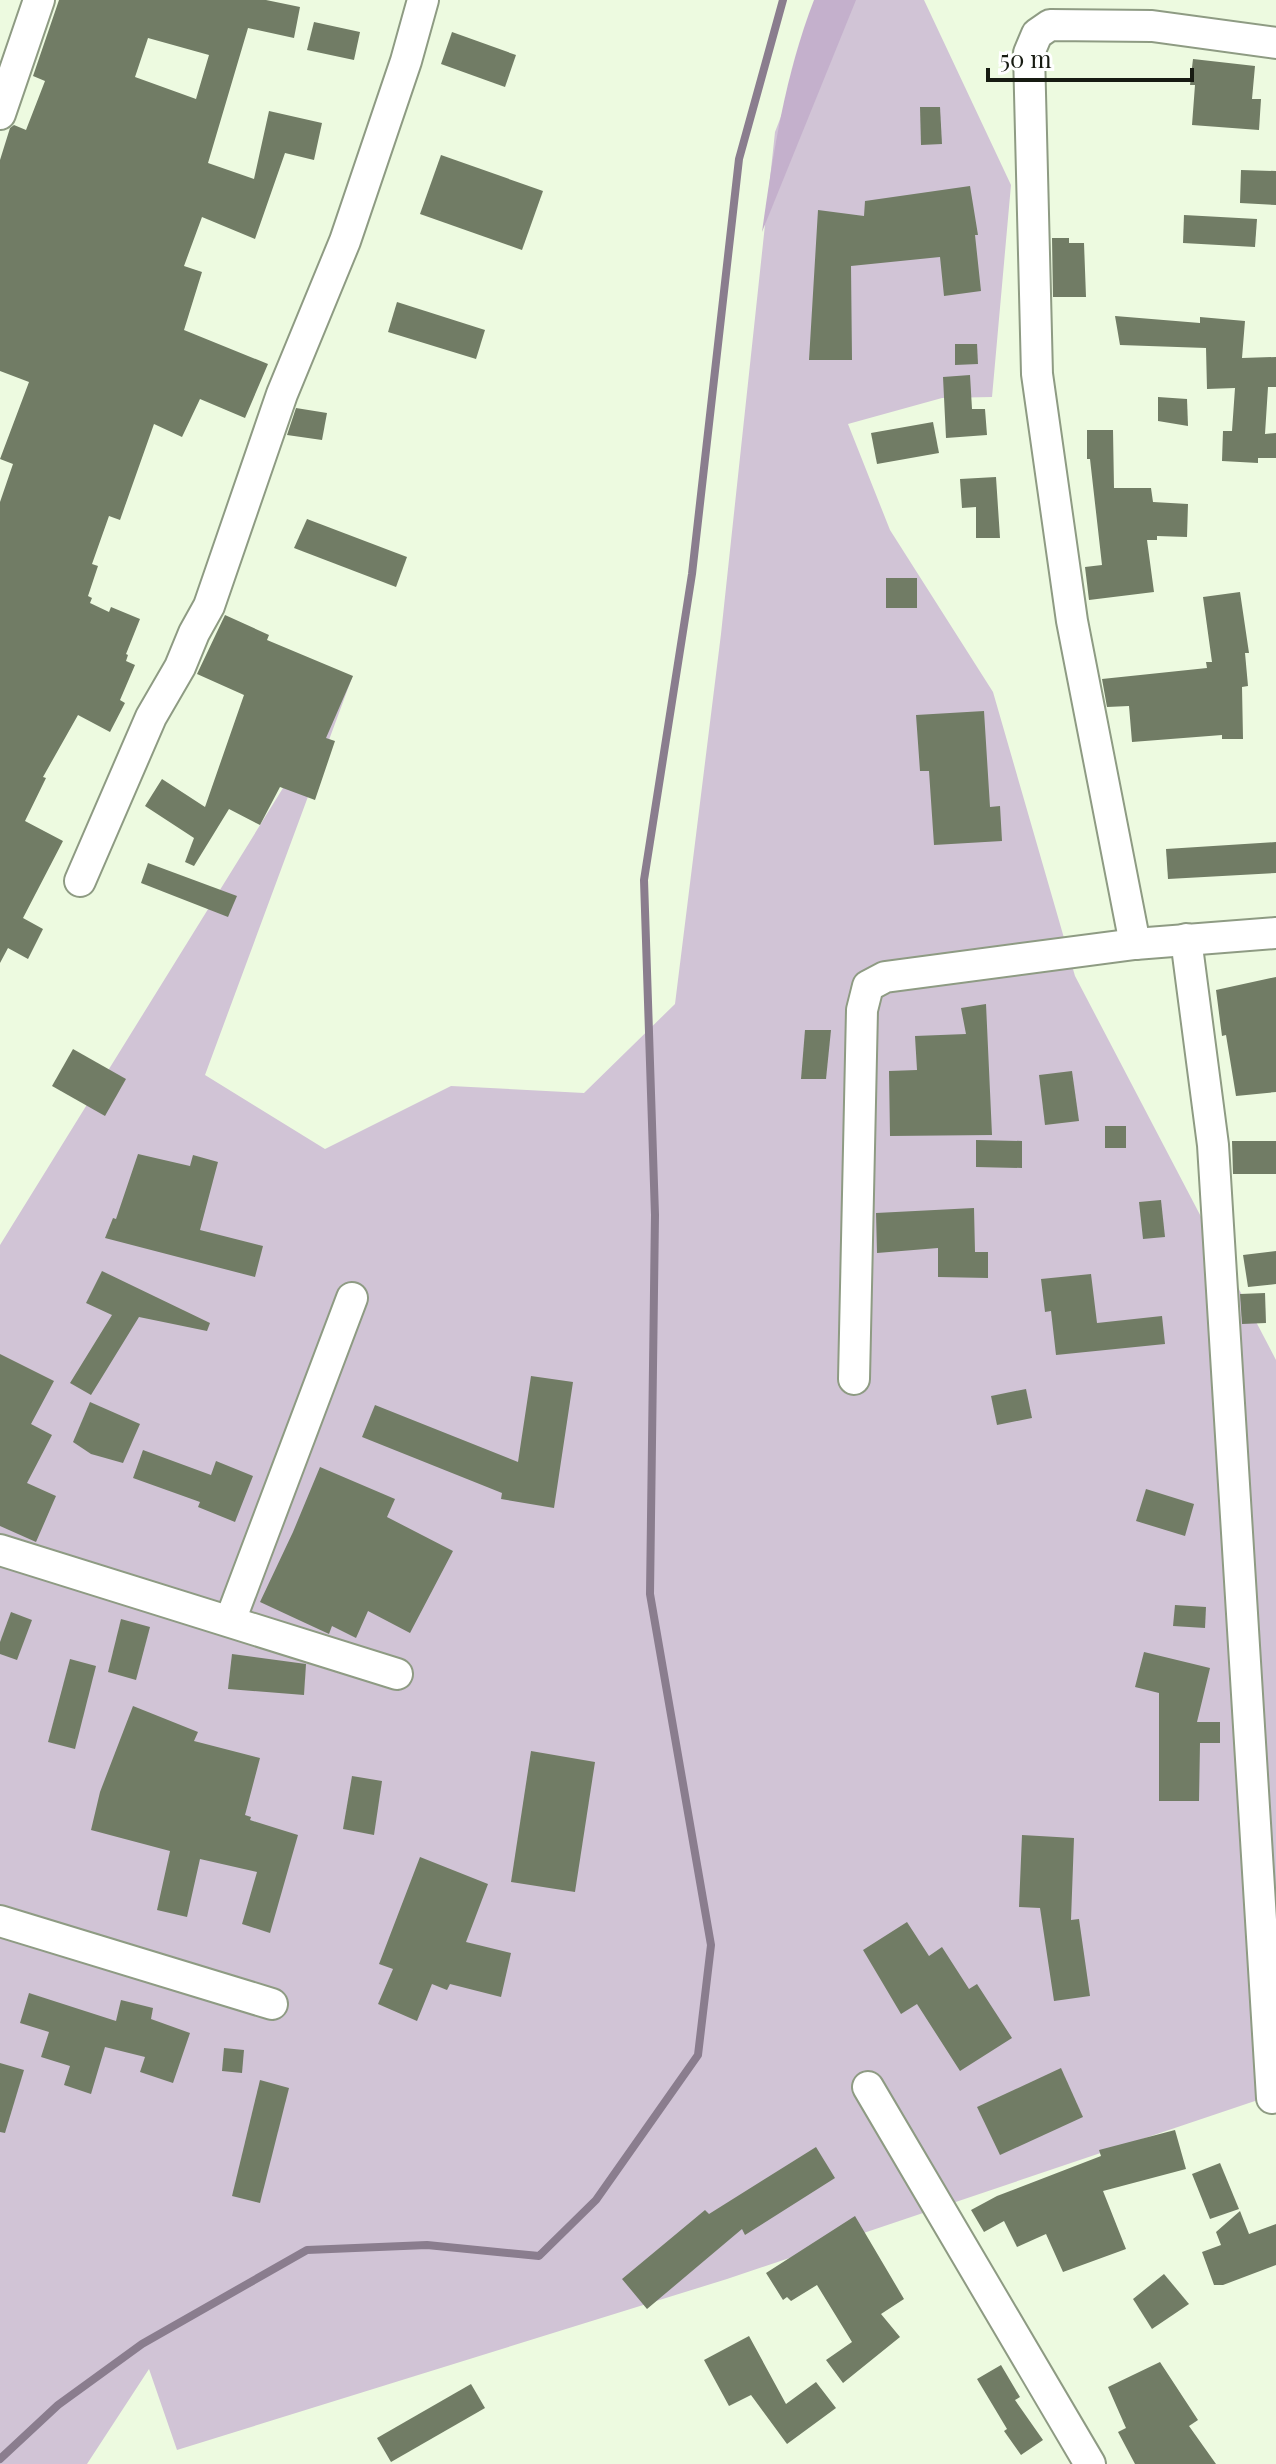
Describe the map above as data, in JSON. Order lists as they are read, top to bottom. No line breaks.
{"scale_bar":"50 m"}
